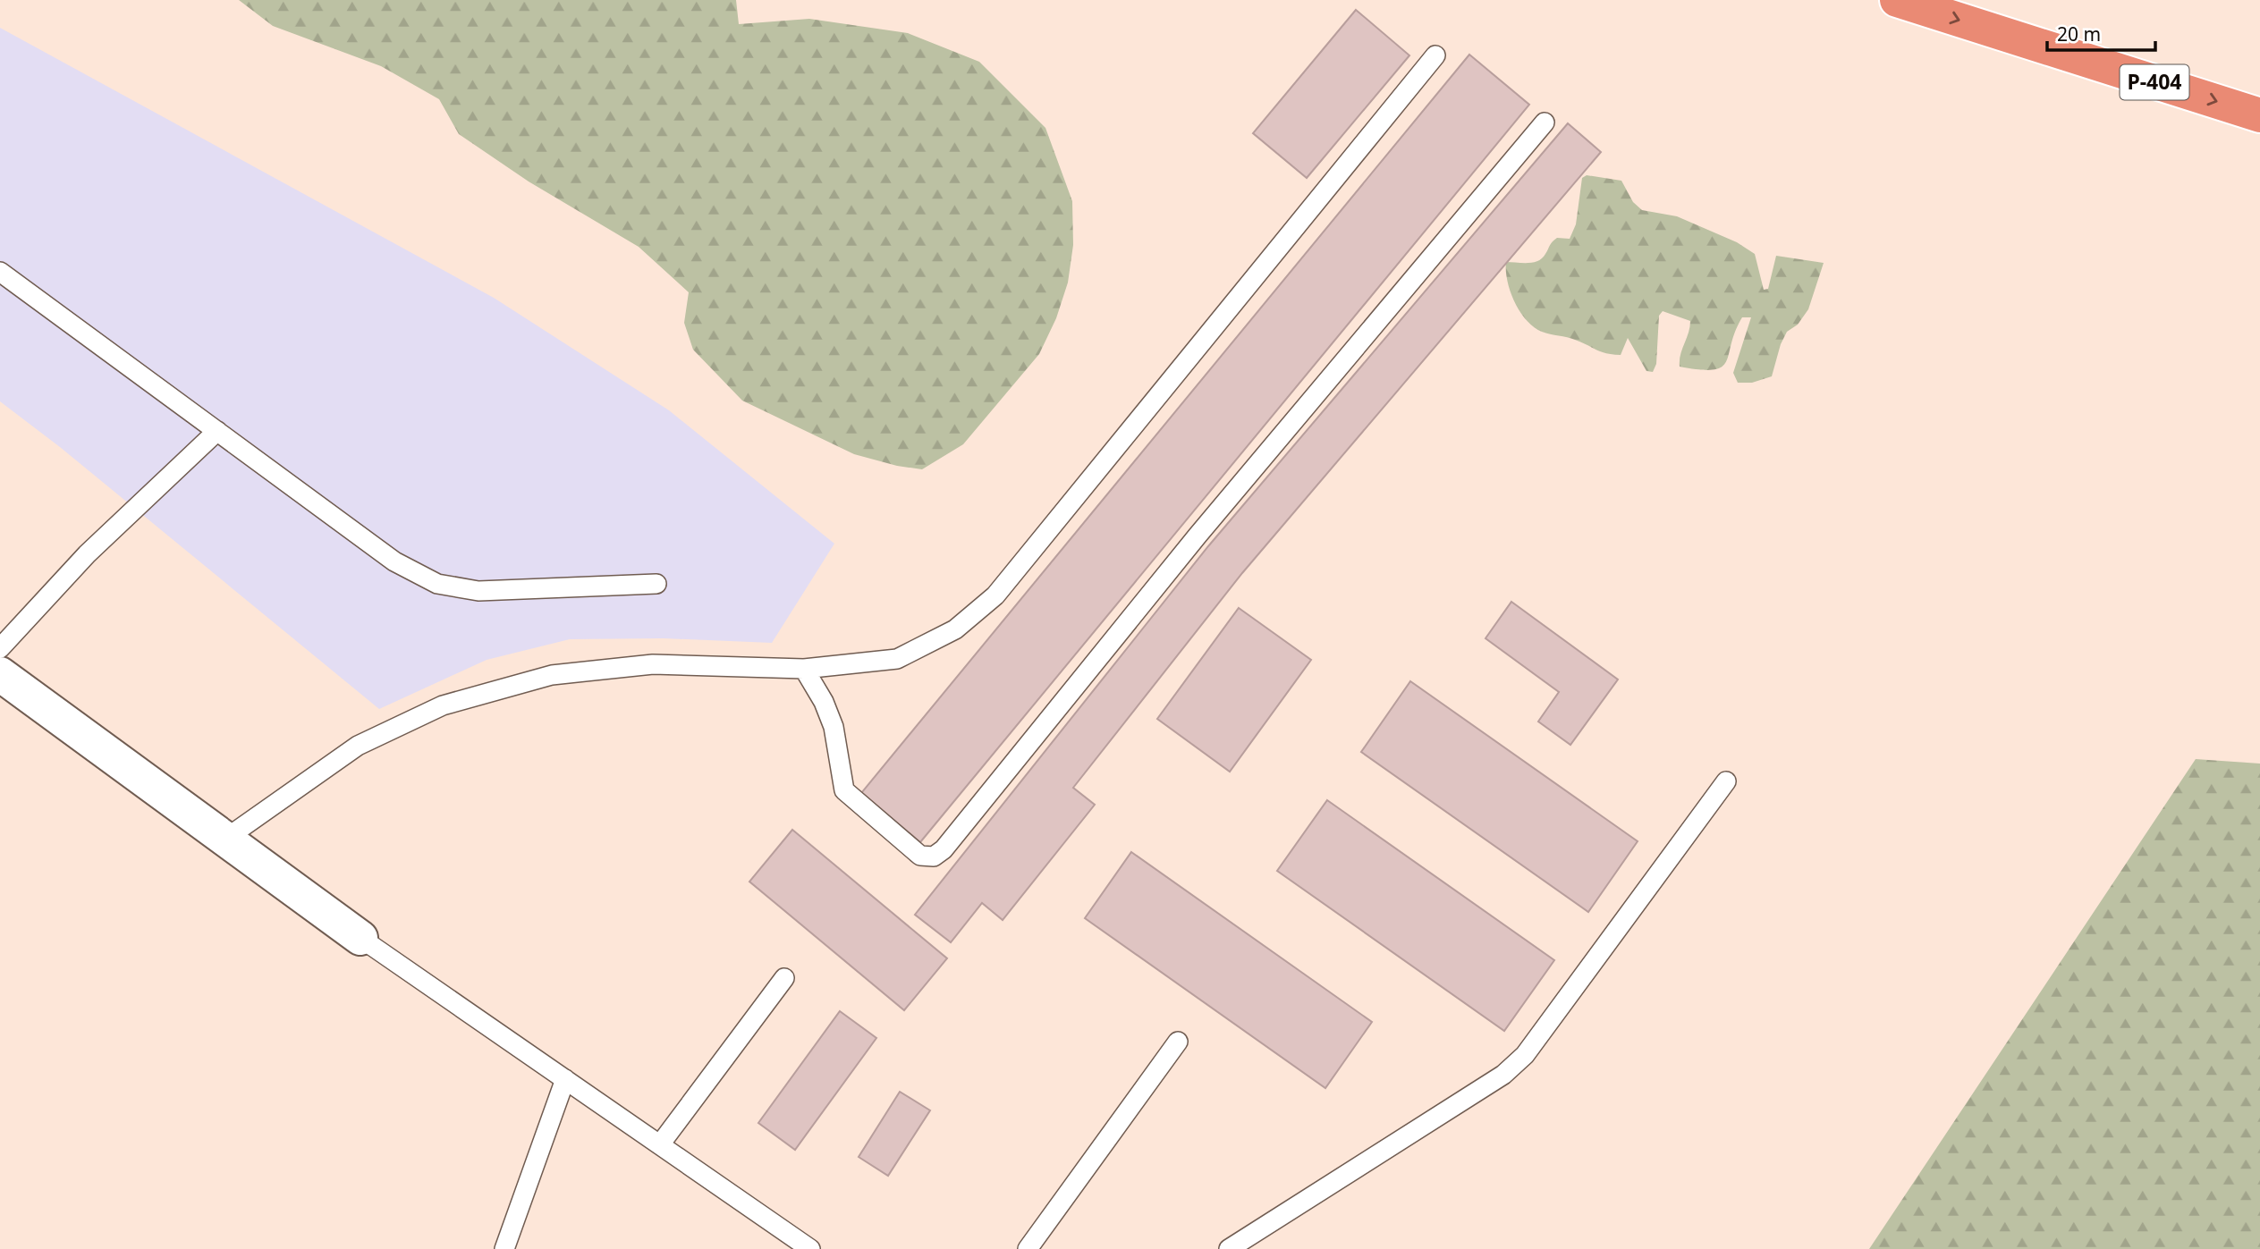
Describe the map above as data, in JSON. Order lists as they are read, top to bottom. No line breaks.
{"streets":{"highway":["Р-404"]},"scale_bar":"20 m"}
